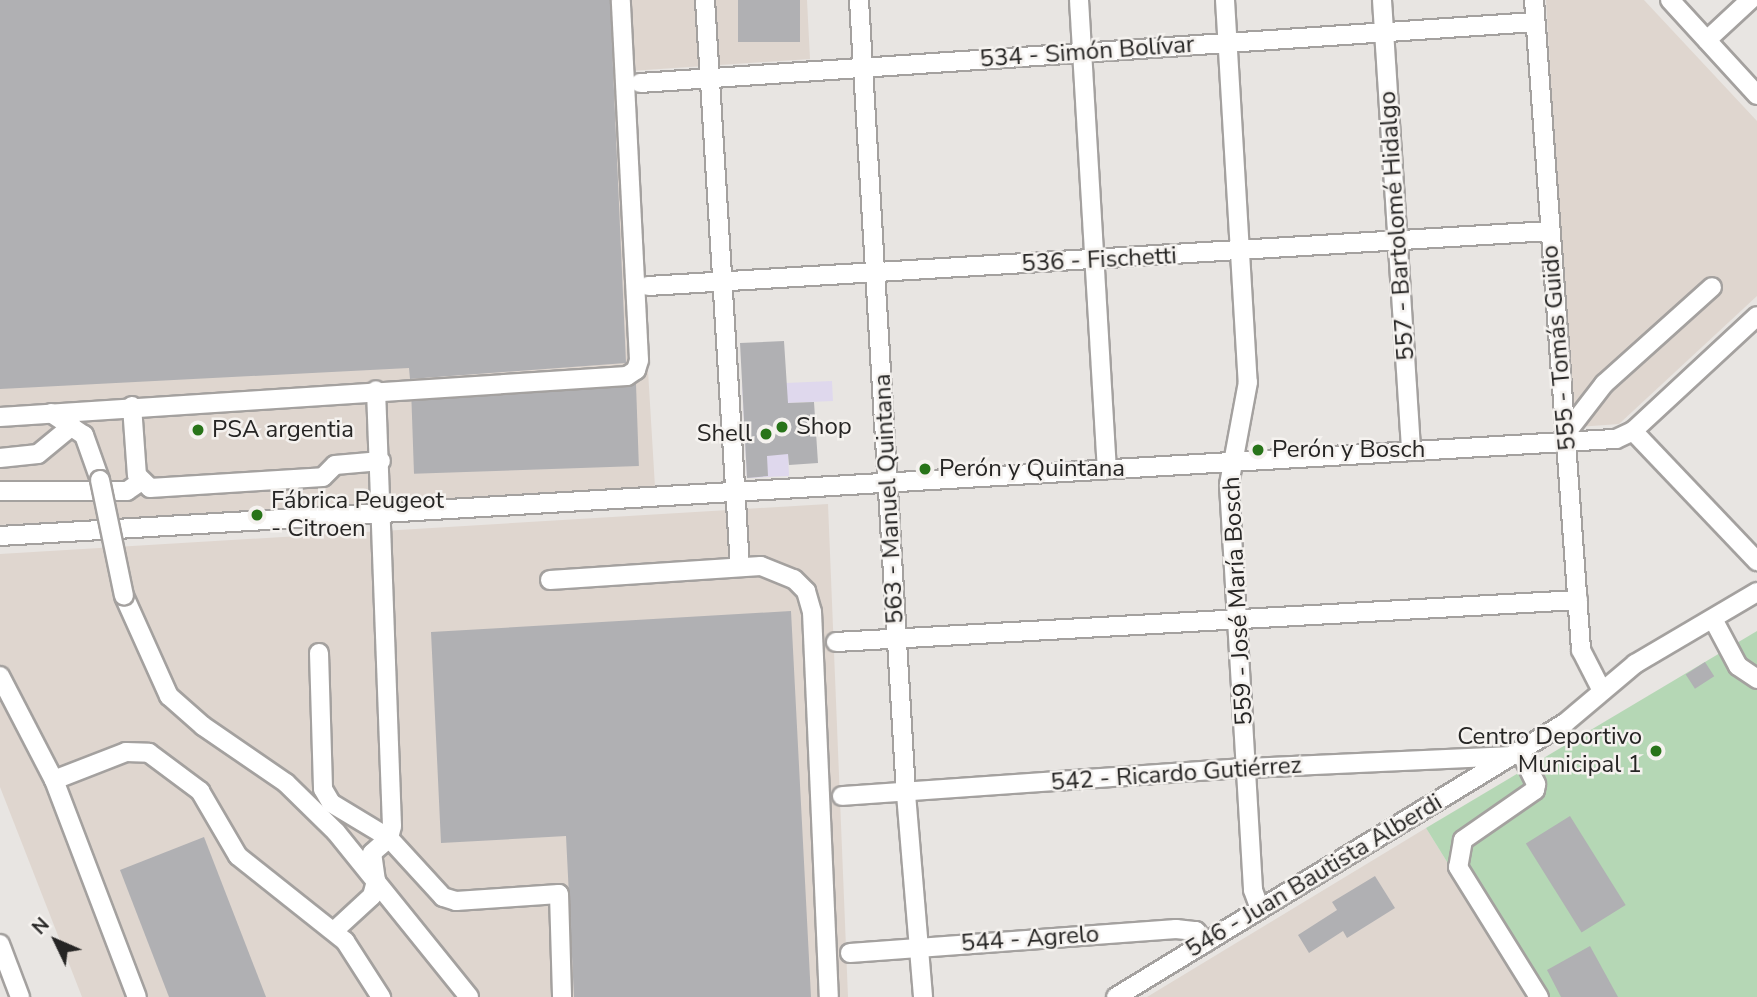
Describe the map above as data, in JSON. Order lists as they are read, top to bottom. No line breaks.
{"streets":{"street":["534 - Simón Bolívar","557 - Bartolomé Hidalgo","536 - Fischetti","555 - Tomás Guido","563 - Manuel Quintana","559 - José María Bosch","542 - Ricardo Gutiérrez","546 - Juan Bautista Alberdi","544 - Agrelo"]},"crossings":[["534 - Simón Bolívar","557 - Bartolomé Hidalgo"],["534 - Simón Bolívar","555 - Tomás Guido"],["534 - Simón Bolívar","563 - Manuel Quintana"],["534 - Simón Bolívar","559 - José María Bosch"],["557 - Bartolomé Hidalgo","536 - Fischetti"],["536 - Fischetti","555 - Tomás Guido"],["536 - Fischetti","563 - Manuel Quintana"],["536 - Fischetti","559 - José María Bosch"],["555 - Tomás Guido","546 - Juan Bautista Alberdi"],["563 - Manuel Quintana","542 - Ricardo Gutiérrez"],["563 - Manuel Quintana","544 - Agrelo"],["559 - José María Bosch","542 - Ricardo Gutiérrez"],["559 - José María Bosch","546 - Juan Bautista Alberdi"],["542 - Ricardo Gutiérrez","546 - Juan Bautista Alberdi"],["546 - Juan Bautista Alberdi","544 - Agrelo"]],"places":["Shop","PSA argentia","Shell","Perón y Bosch","Perón y Quintana","Fábrica Peugeot - Citroen","Centro Deportivo Municipal 1"],"north":"top left"}
